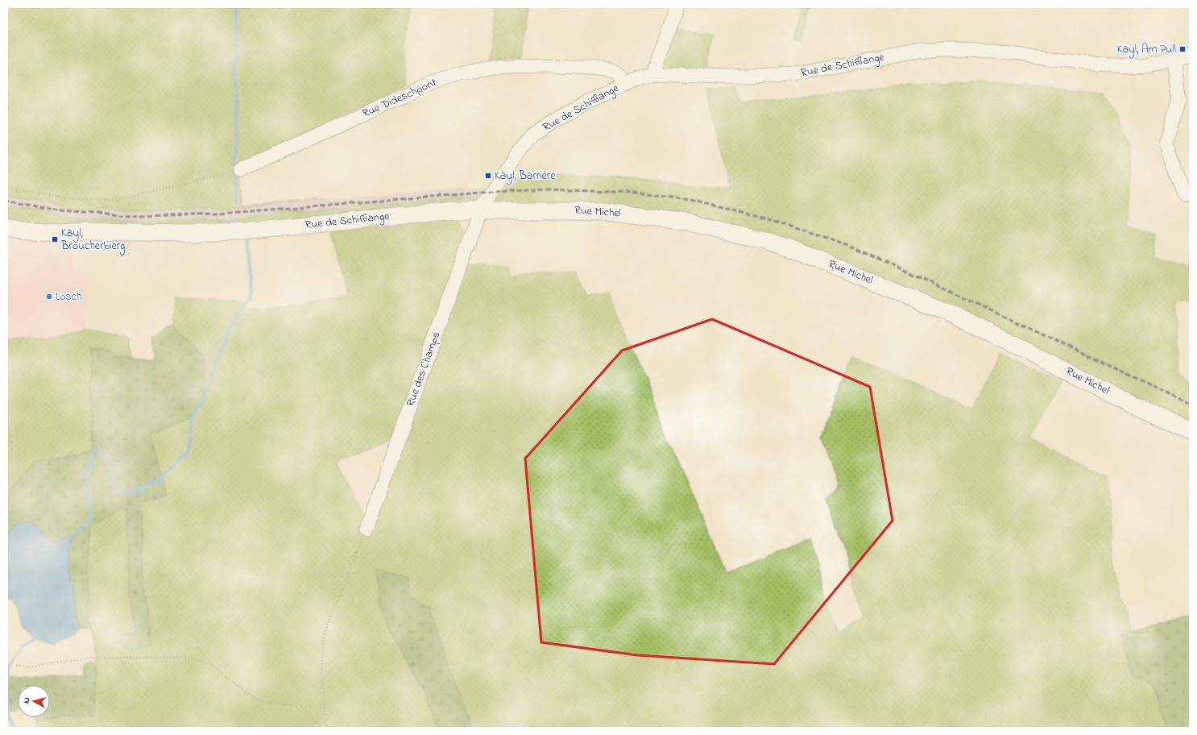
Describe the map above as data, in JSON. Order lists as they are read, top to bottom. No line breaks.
{"streets":{"main road":["Rue de Schifflange","Rue Michel"],"street":["Rue Dideschpont","Rue des Champs"]},"crossings":[["Rue de Schifflange","Rue Dideschpont"],["Rue de Schifflange","Rue Michel"],["Rue de Schifflange","Rue des Champs"],["Rue Michel","Rue des Champs"]],"places":{"transit":["Kayl, Am Pull","Kayl, Barrière","Kayl, Broucherbierg"],"other":["Losch"]},"north":"left"}
